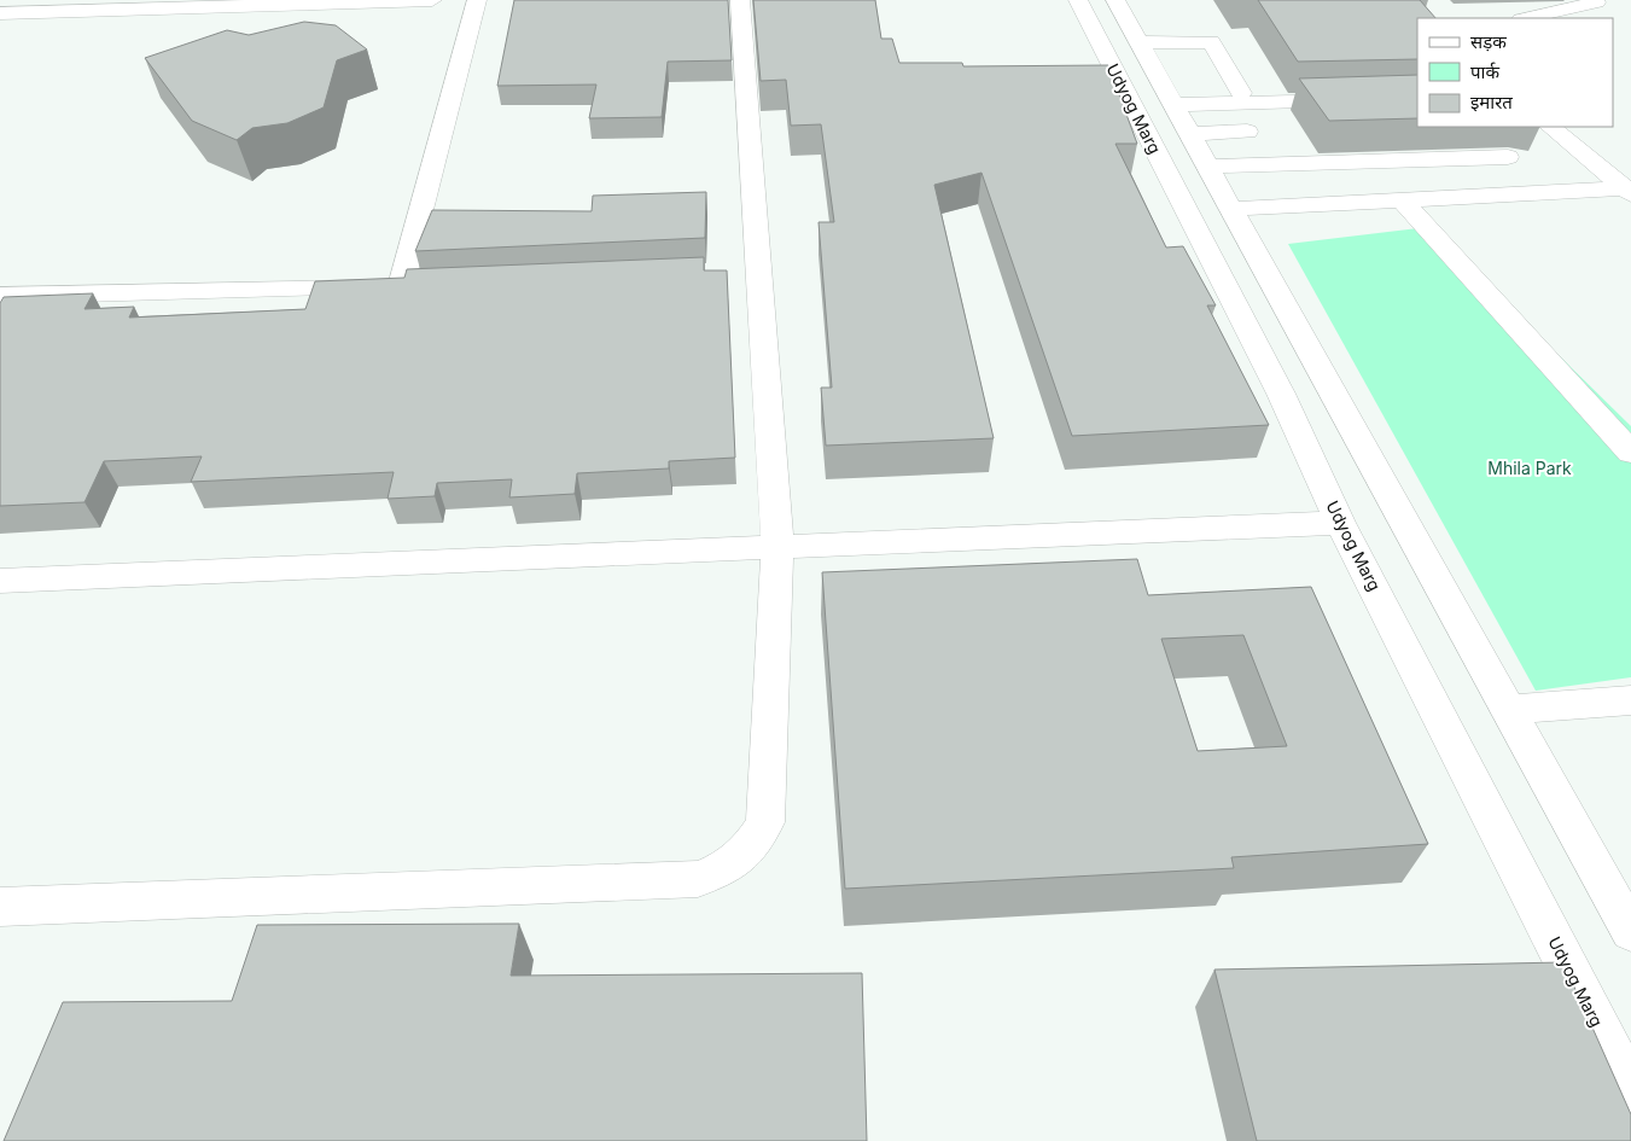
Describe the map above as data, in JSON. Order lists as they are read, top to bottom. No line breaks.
{"streets":{"street":["Udyog Marg"]},"parks":["Mhila Park"],"legend":["सड़क","पार्क","इमारत"]}
